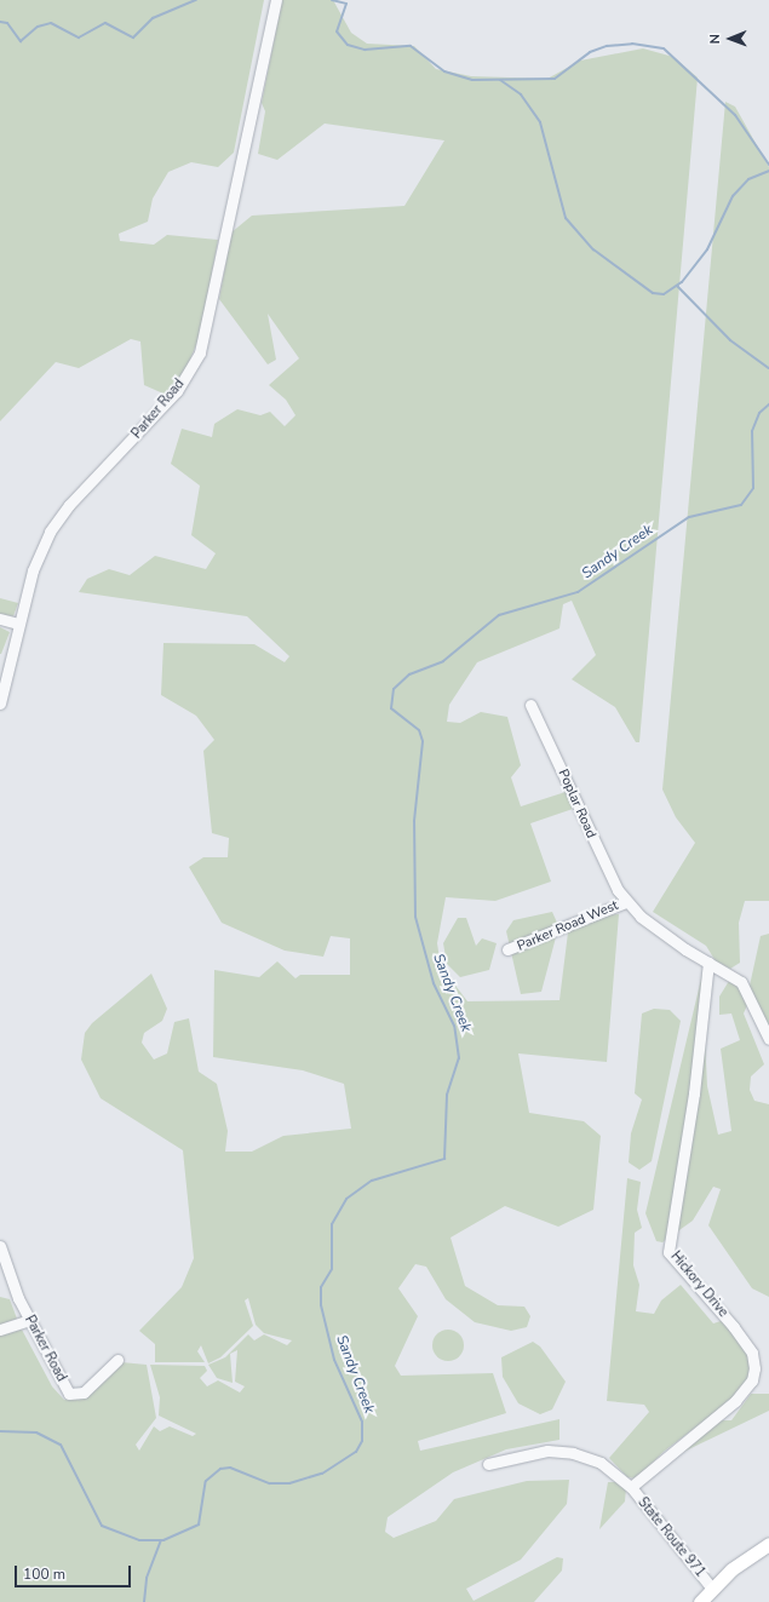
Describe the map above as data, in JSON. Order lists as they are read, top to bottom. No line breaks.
{"streets":{"street":["Parker Road","Poplar Road","Parker Road West","Hickory Drive","State Route 971"]},"crossings":[["Poplar Road","Parker Road West"],["Parker Road West","Hickory Drive"],["Hickory Drive","State Route 971"]],"water":["Sandy Creek"],"scale_bar":"100 m","north":"left"}
